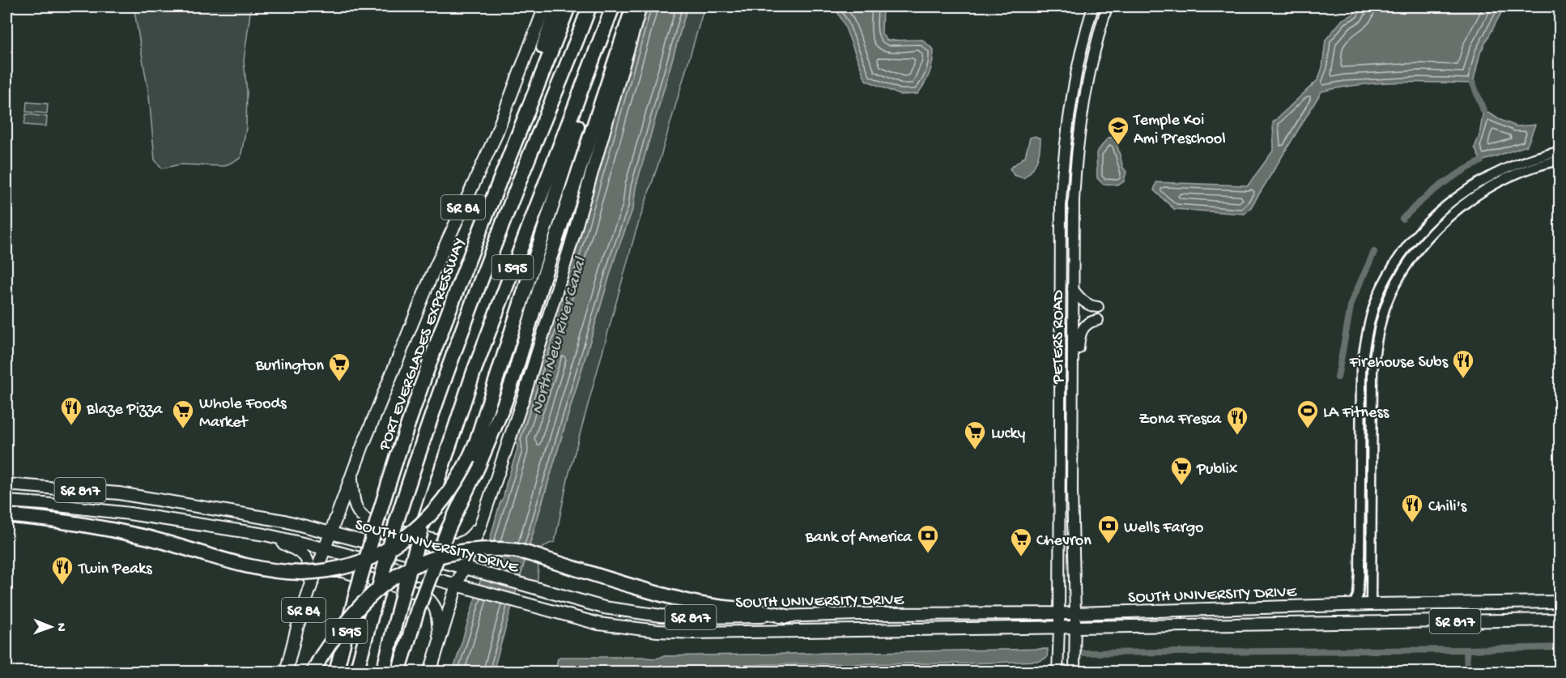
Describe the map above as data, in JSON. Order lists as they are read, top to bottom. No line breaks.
{"streets":{"highway":["I 595","PORT EVERGLADES EXPRESSWAY"],"main road":["SR 84","PETERS ROAD","SR 817","SOUTH UNIVERSITY DRIVE"]},"crossings":[["SR 84","SOUTH UNIVERSITY DRIVE"],["PETERS ROAD","SOUTH UNIVERSITY DRIVE"]],"water":["North New River Canal"],"places":{"school or university":["Temple Koi Ami Preschool"],"restaurant":["Firehouse Subs","Blaze Pizza","Zona Fresca","Chili's","Twin Peaks"],"supermarket":["Burlington","Whole Foods Market","Lucky","Publix","Chevron"],"sports":["LA Fitness"],"bank":["Wells Fargo","Bank of America"]},"north":"right"}
